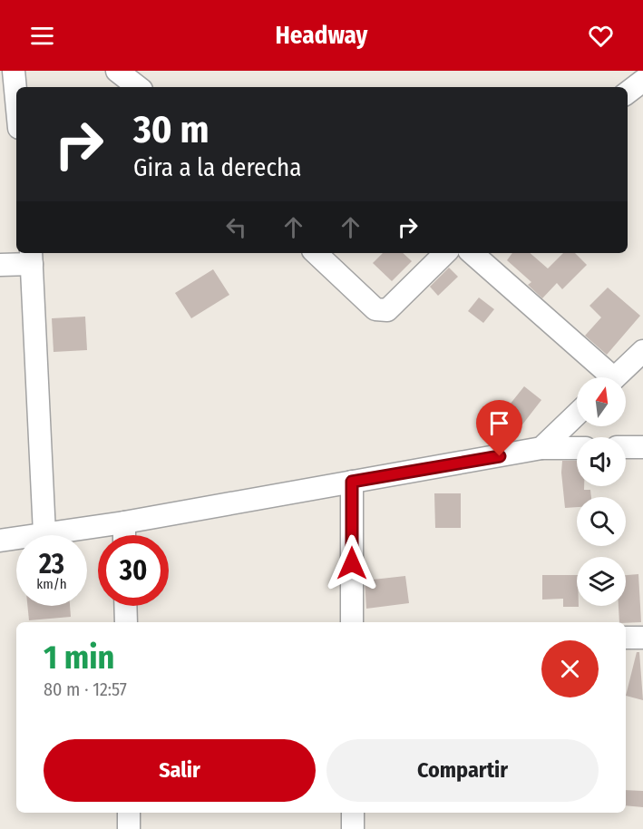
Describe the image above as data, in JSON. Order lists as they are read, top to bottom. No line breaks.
{"north":"top","page":{"header":"Headway","turn":["30 m","Gira a la derecha"],"speed":"23 km/h","limit":"30","heading":["1 min","80 m · 12:57"],"buttons":["Salir","Compartir"]}}
